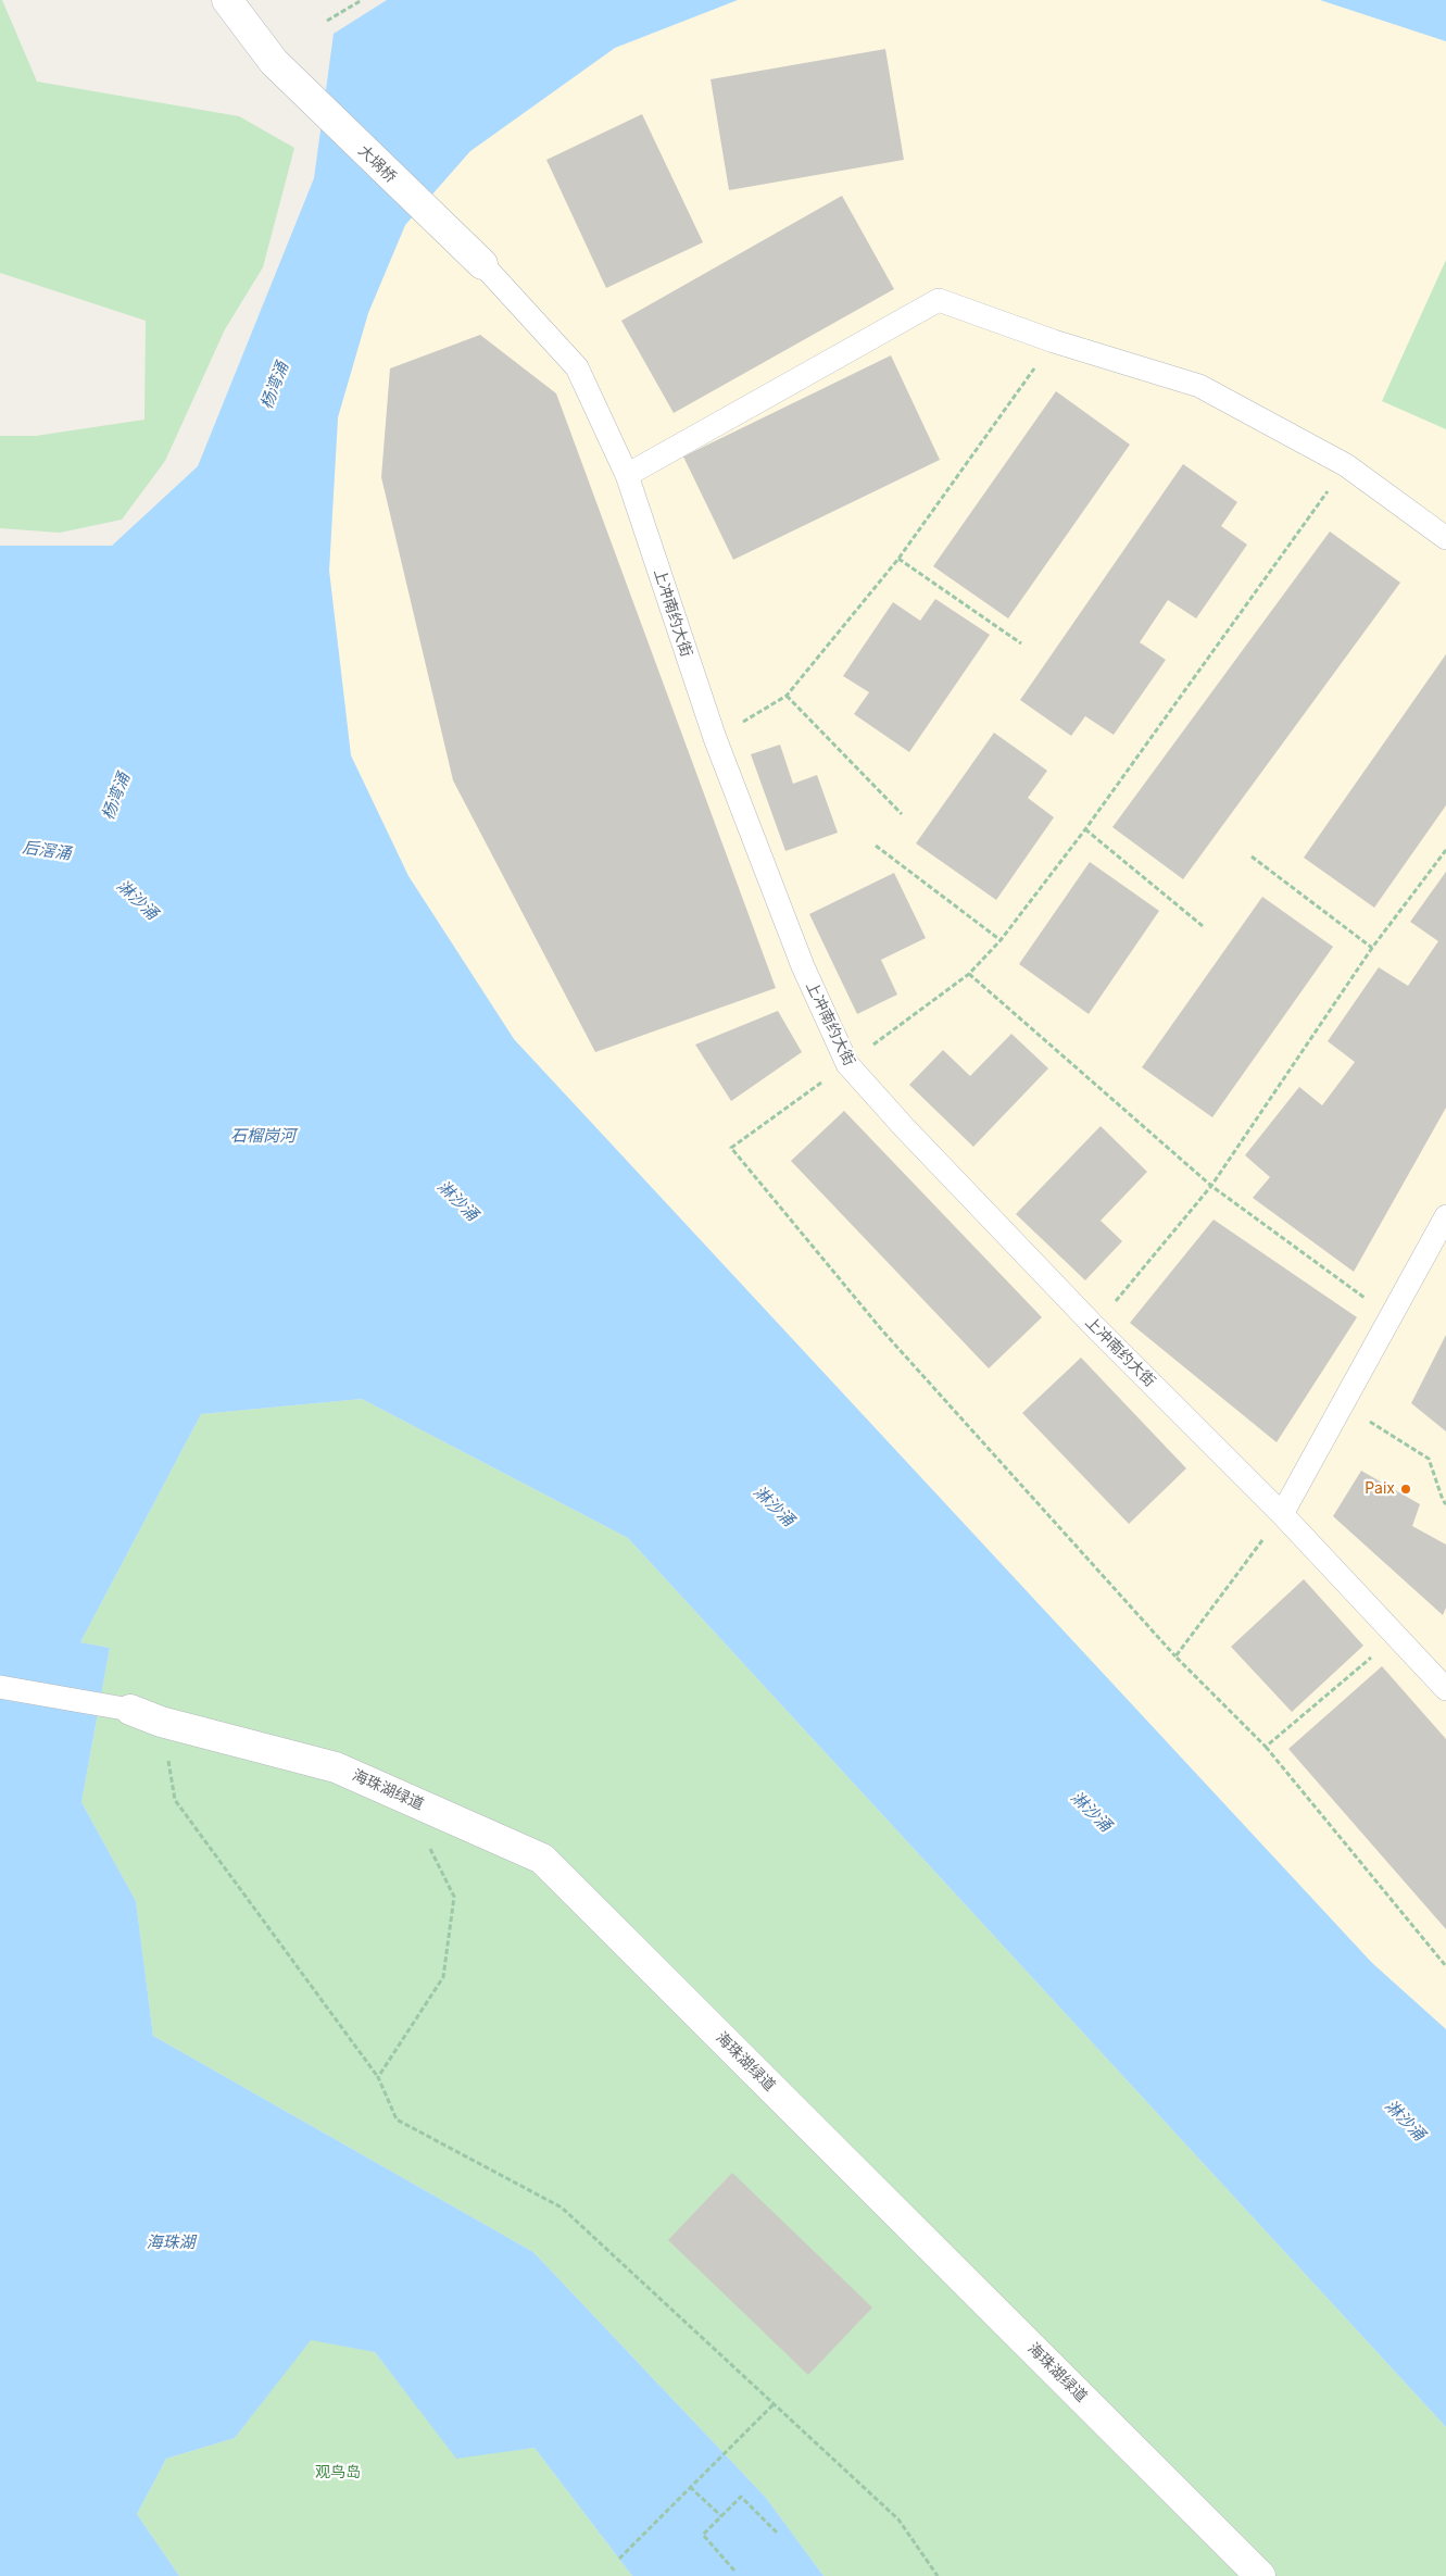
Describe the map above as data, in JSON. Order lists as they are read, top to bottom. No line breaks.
{"streets":{"street":["大埚桥","海珠湖绿道"],"lane":["上冲南约大街"]},"crossings":[["大埚桥","上冲南约大街"]],"water":["杨湾涌","后滘涌","淋沙涌","石榴岗河","海珠湖"],"parks":["观鸟岛"],"places":["Paix"]}
